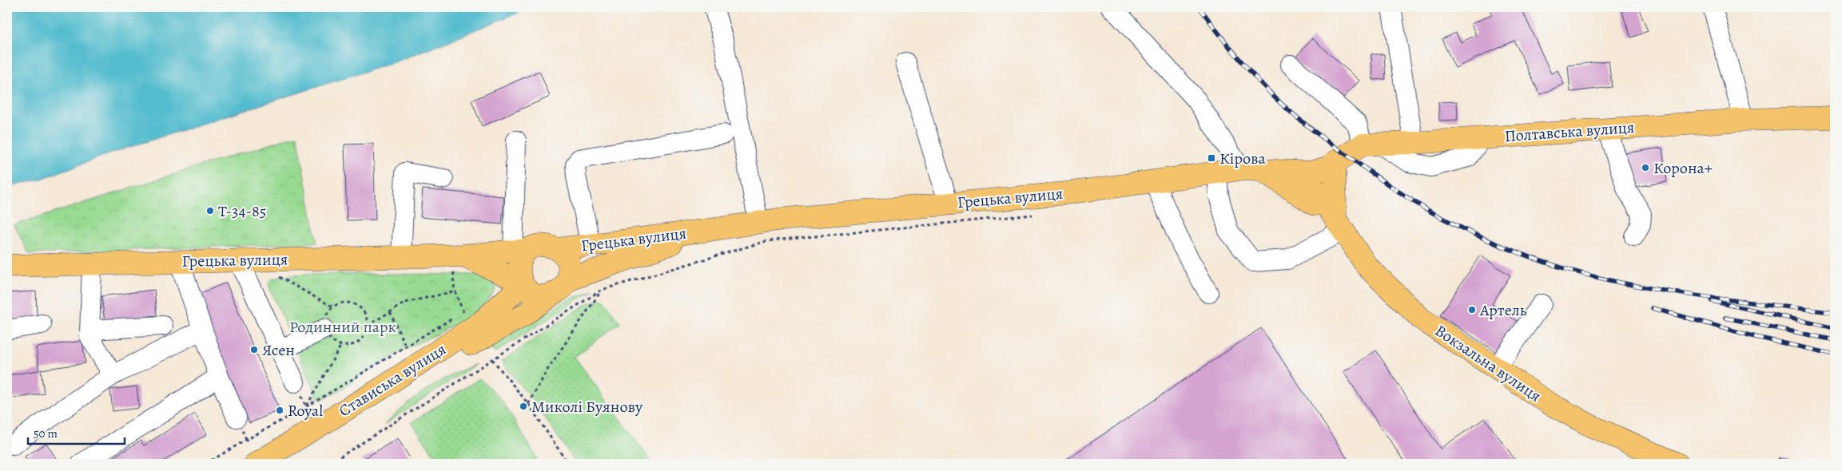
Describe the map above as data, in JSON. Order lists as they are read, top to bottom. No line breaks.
{"streets":{"main road":["Полтавська вулиця","Грецька вулиця","Вокзальна вулиця","Стависька вулиця"]},"crossings":[["Грецька вулиця","Вокзальна вулиця"],["Грецька вулиця","Стависька вулиця"]],"parks":["Родинний парк"],"places":{"transit":["Кірова"],"other":["Корона+","Т-34-85","Артель","Ясен","Миколі Буянову","Royal"]},"scale_bar":"50 m"}
